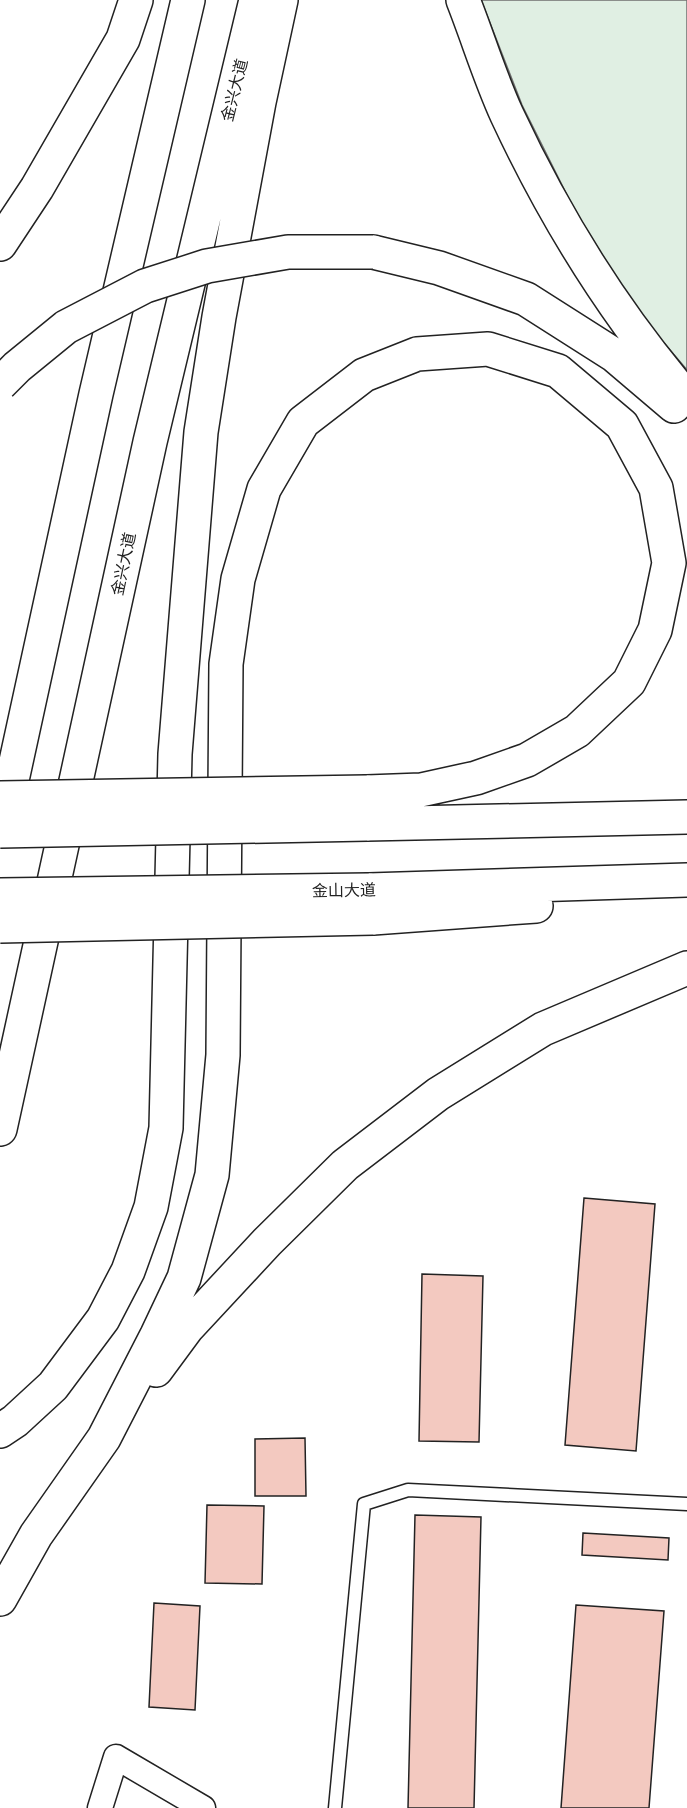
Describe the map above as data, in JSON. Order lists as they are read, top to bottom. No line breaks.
{"streets":{"highway":["金兴大道","金山大道"]}}
